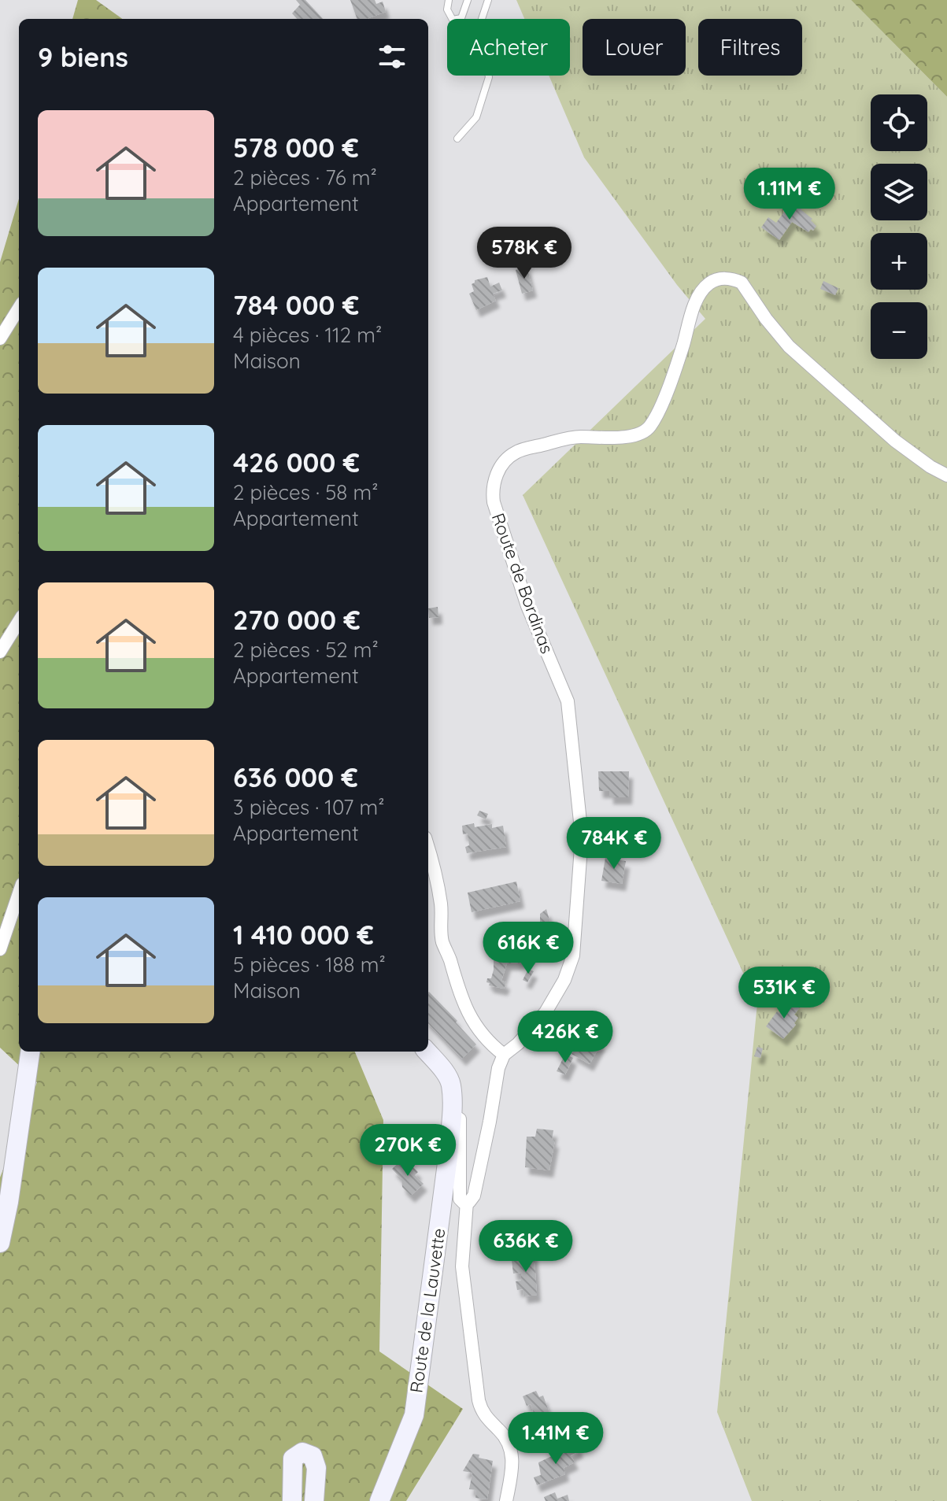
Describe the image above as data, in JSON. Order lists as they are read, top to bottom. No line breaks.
{"streets":{"street":["Route de Bordinas","Route de la Lauvette"]},"page":{"chip":["Acheter","Louer","Filtres"],"heading":"9 biens","map_buttons":["+","−"],"list":[{"name":"578 000 €","note":"2 pièces · 76 m² · Appartement"},{"name":"784 000 €","note":"4 pièces · 112 m² · Maison"},{"name":"426 000 €","note":"2 pièces · 58 m² · Appartement"},{"name":"270 000 €","note":"2 pièces · 52 m² · Appartement"},{"name":"636 000 €","note":"3 pièces · 107 m² · Appartement"},{"name":"1 410 000 €","note":"5 pièces · 188 m² · Maison"}],"price":["1.11M €","578K €","784K €","616K €","531K €","426K €","270K €","636K €","1.41M €"]}}
